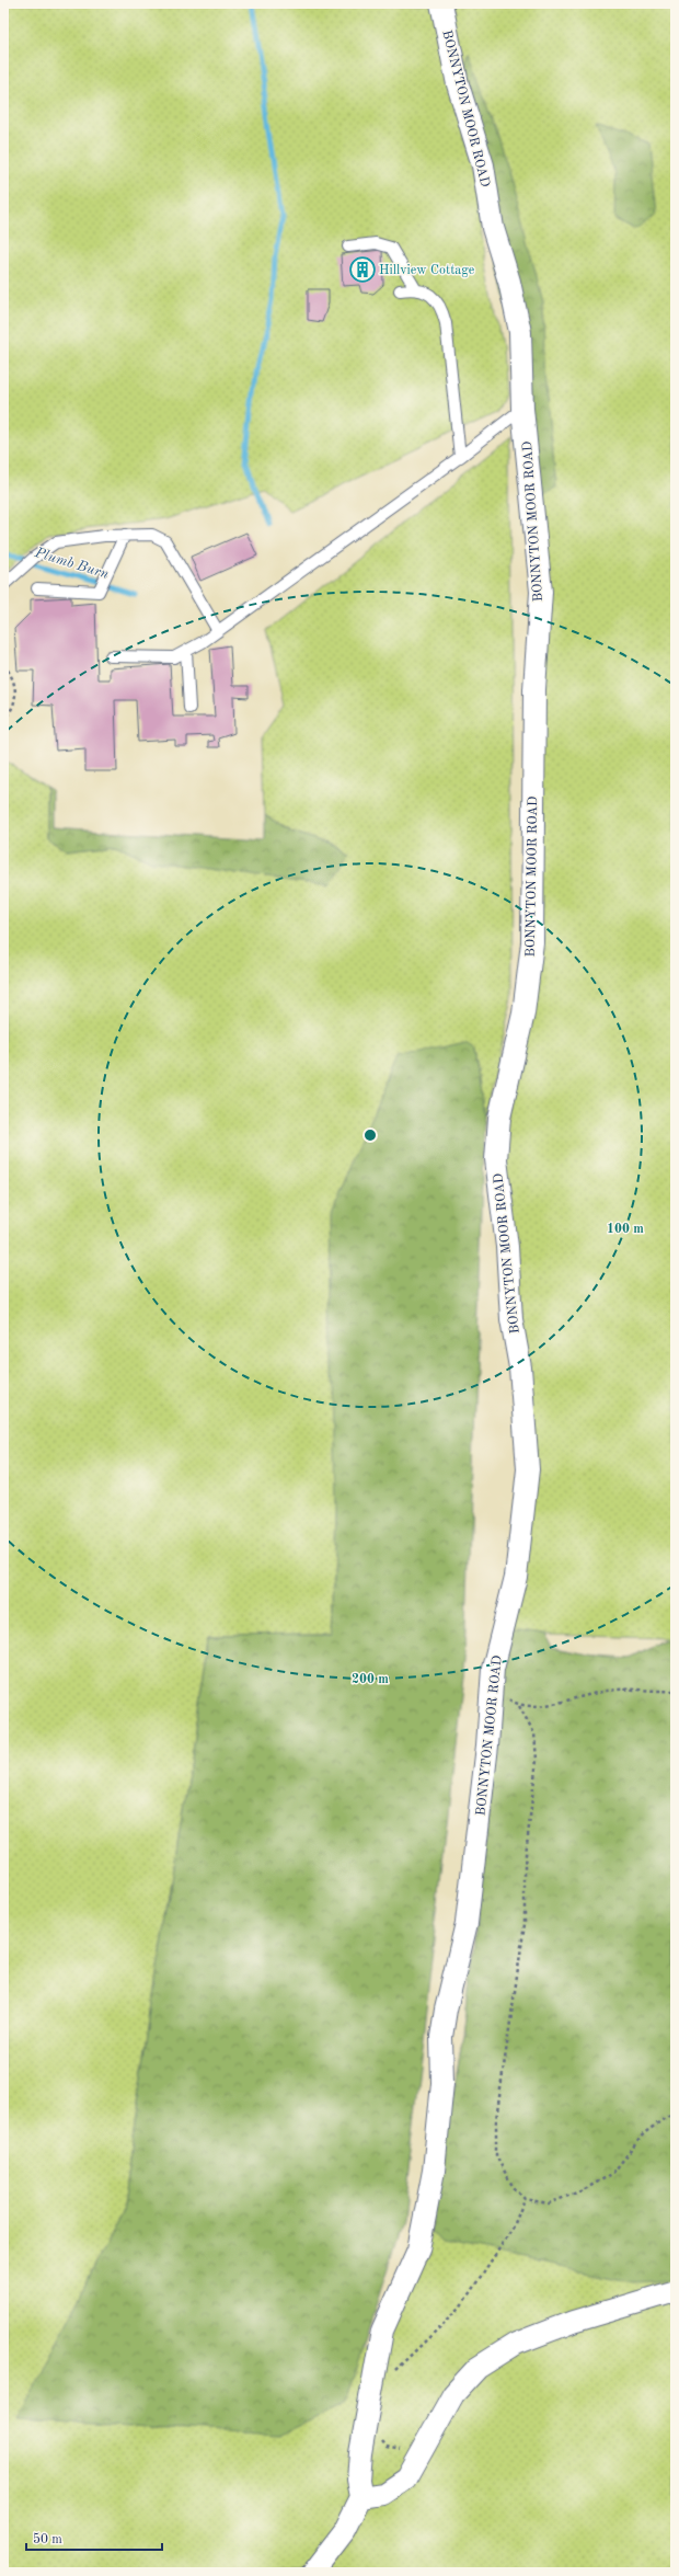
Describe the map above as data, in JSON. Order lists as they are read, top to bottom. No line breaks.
{"streets":{"street":["BONNYTON MOOR ROAD"]},"water":["Plumb Burn"],"places":{"building":["Hillview Cottage"]},"scale_bar":"50 m","rings":["100 m","200 m"]}
